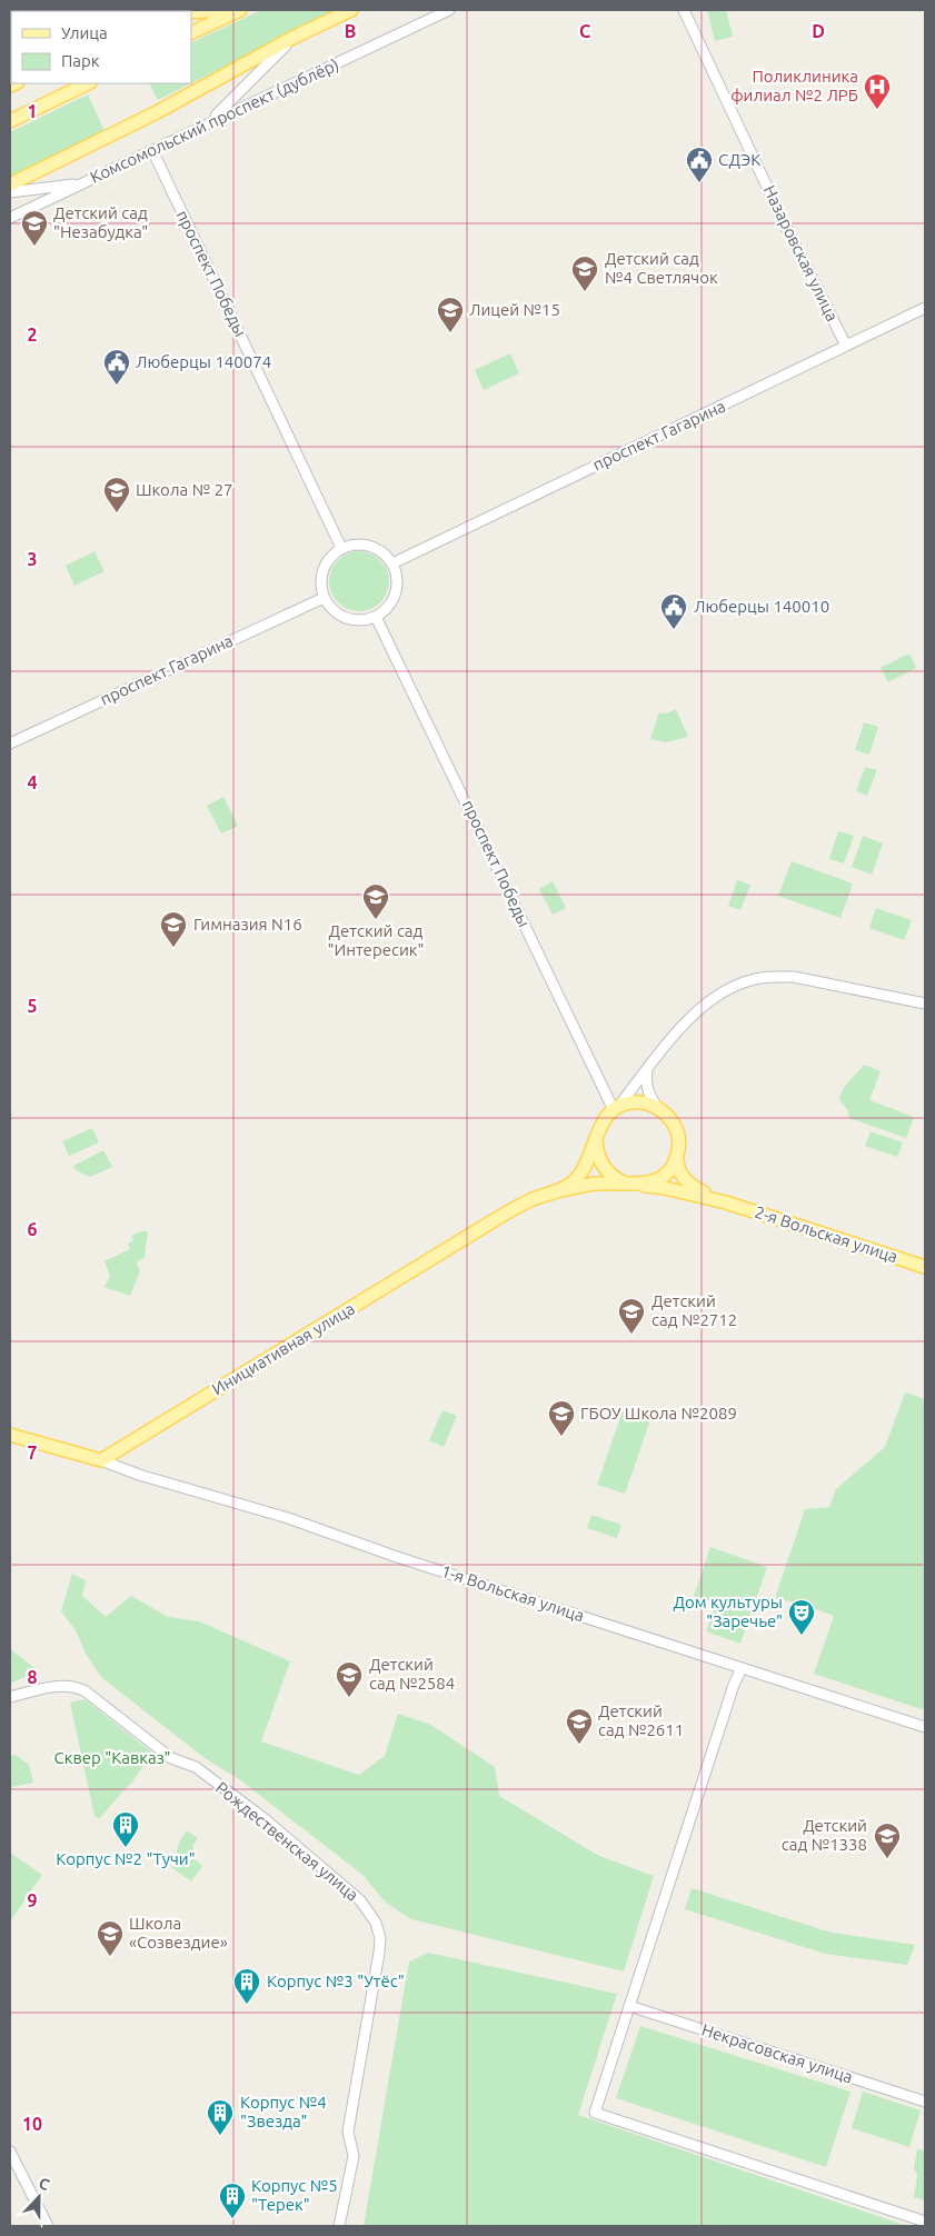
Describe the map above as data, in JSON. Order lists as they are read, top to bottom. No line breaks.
{"streets":{"main road":["2-я Вольская улица","Инициативная улица"],"street":["Комсомольский проспект (дублёр)","Назаровская улица","проспект Победы","проспект Гагарина","1-я Вольская улица","Рождественская улица","Некрасовская улица"]},"crossings":[["Комсомольский проспект (дублёр)","проспект Победы"],["Назаровская улица","проспект Гагарина"],["проспект Победы","проспект Гагарина"],["проспект Победы","2-я Вольская улица"],["проспект Победы","Инициативная улица"],["2-я Вольская улица","Инициативная улица"],["Инициативная улица","1-я Вольская улица"]],"parks":["Сквер \"Кавказ\""],"places":{"hospital":["Поликлиника филиал №2 ЛРБ"],"public building":["СДЭК","Люберцы 140074","Люберцы 140010"],"school or university":["Детский сад \"Незабудка\"","Детский сад №4 Светлячок","Лицей №15","Школа № 27","Детский сад \"Интересик\"","Гимназия N16","Детский сад №2712","ГБОУ Школа №2089","Детский сад №2584","Детский сад №2611","Детский сад №1338","Школа «Созвездие»"],"theatre":["Дом культуры \"Заречье\""],"building":["Корпус №2 \"Тучи\"","Корпус №3 \"Утёс\"","Корпус №4 \"Звезда\"","Корпус №5 \"Терек\""]},"legend":["Улица","Парк"],"north":"top","grid":{"columns":["B","C","D"],"rows":["1","2","3","4","5","6","7","8","9","10"]}}
